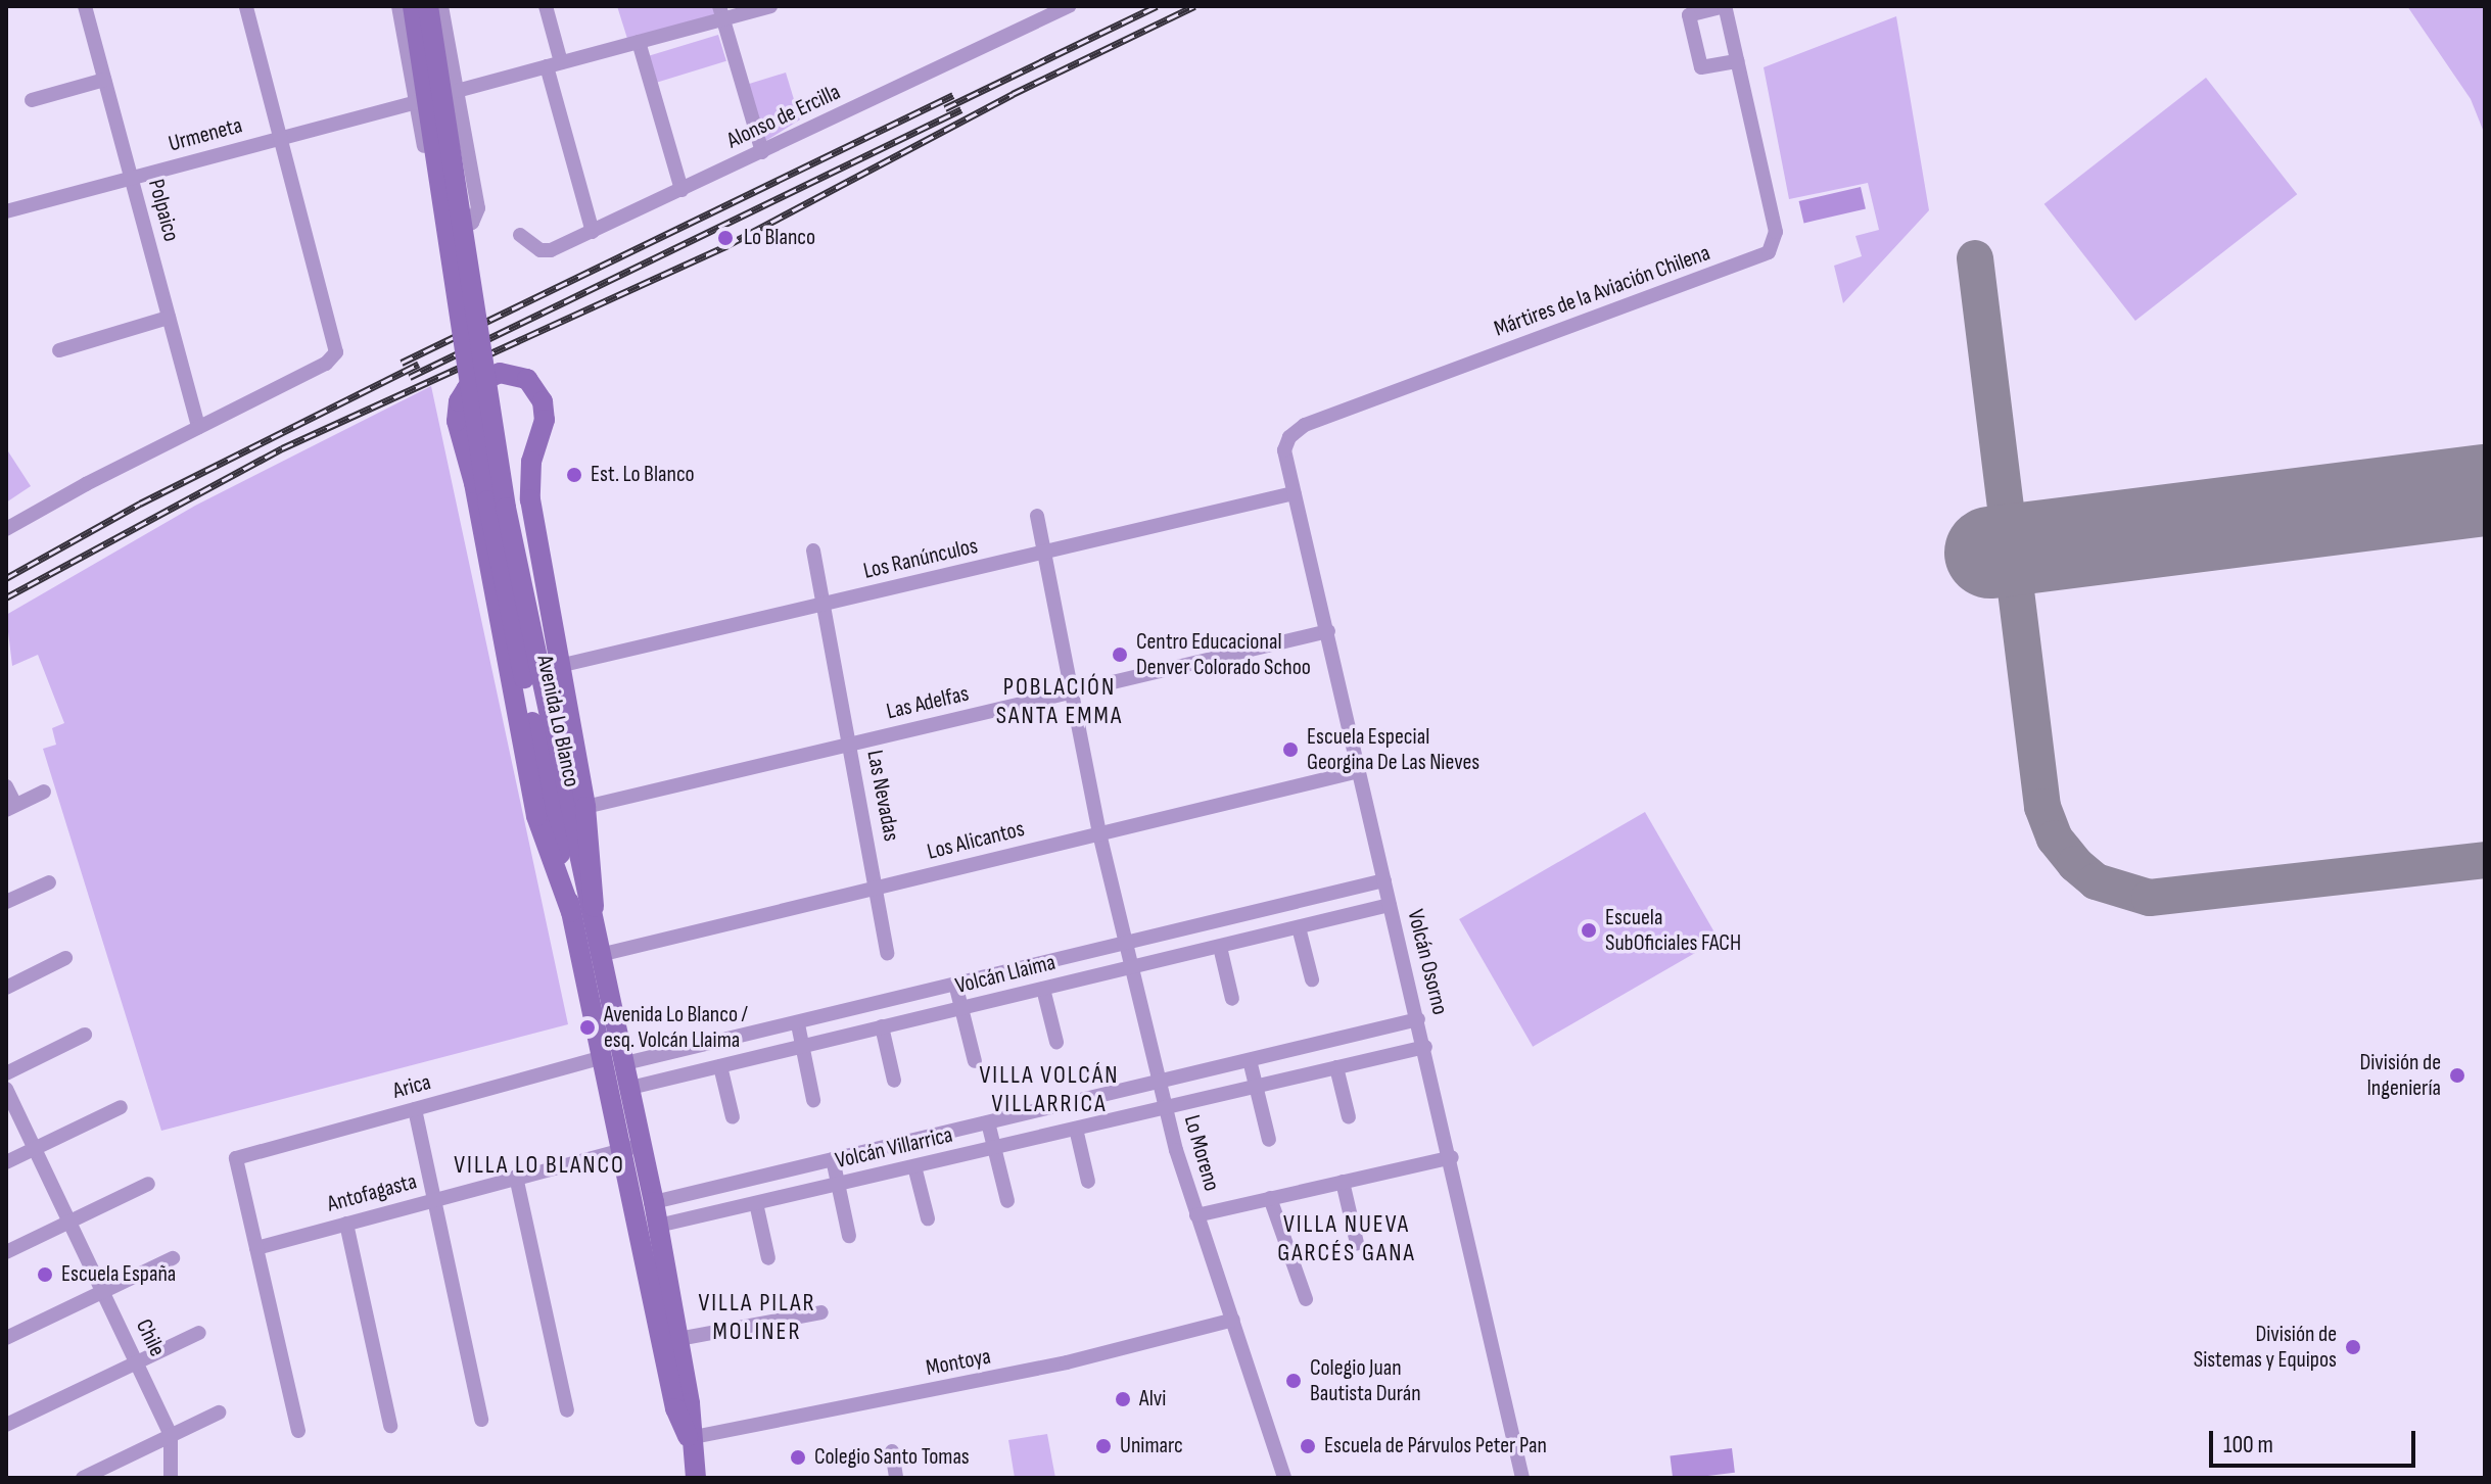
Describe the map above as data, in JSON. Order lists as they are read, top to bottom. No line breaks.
{"streets":{"main road":["Avenida Lo Blanco"],"street":["Alonso de Ercilla","Urmeneta","Polpaico","Mártires de la Aviación Chilena","Los Ranúnculos","Las Adelfas","Las Nevadas","Los Alicantos","Volcán Osorno","Volcán Llaima","Arica","Volcán Villarrica","Lo Moreno","Antofagasta","Chile","Montoya"]},"crossings":[["Urmeneta","Polpaico"],["Mártires de la Aviación Chilena","Volcán Osorno"],["Los Ranúnculos","Avenida Lo Blanco"],["Los Ranúnculos","Las Nevadas"],["Los Ranúnculos","Volcán Osorno"],["Los Ranúnculos","Lo Moreno"],["Las Adelfas","Las Nevadas"],["Las Adelfas","Volcán Osorno"],["Las Adelfas","Lo Moreno"],["Avenida Lo Blanco","Los Alicantos"],["Avenida Lo Blanco","Volcán Llaima"],["Avenida Lo Blanco","Arica"],["Avenida Lo Blanco","Volcán Villarrica"],["Avenida Lo Blanco","Antofagasta"],["Avenida Lo Blanco","Montoya"],["Las Nevadas","Los Alicantos"],["Los Alicantos","Volcán Osorno"],["Los Alicantos","Lo Moreno"],["Volcán Osorno","Volcán Llaima"],["Volcán Osorno","Volcán Villarrica"],["Volcán Llaima","Lo Moreno"],["Arica","Antofagasta"],["Volcán Villarrica","Lo Moreno"],["Lo Moreno","Montoya"]],"districts":["POBLACIÓN SANTA EMMA","VILLA VOLCÁN VILLARRICA","VILLA LO BLANCO","VILLA NUEVA GARCÉS GANA","VILLA PILAR MOLINER"],"places":["Lo Blanco","Est. Lo Blanco","Centro Educacional Denver Colorado Schoo","Escuela Especial Georgina De Las Nieves","Escuela SubOficiales FACH","Avenida Lo Blanco / esq. Volcán Llaima","División de Ingeniería","Escuela España","División de Sistemas y Equipos","Colegio Juan Bautista Durán","Alvi","Unimarc","Escuela de Párvulos Peter Pan","Colegio Santo Tomas"],"scale_bar":"100 m"}
